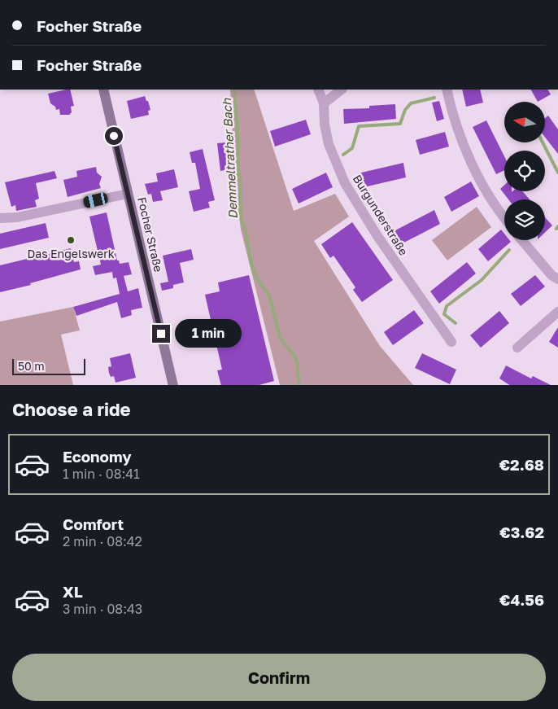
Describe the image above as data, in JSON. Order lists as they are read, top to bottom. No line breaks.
{"streets":{"main road":["Focher Straße"],"street":["Burgunderstraße"]},"water":["Demmeltrather Bach"],"places":["Das Engelswerk"],"scale_bar":"50 m","north":"left","page":{"banner":["Focher Straße","Focher Straße"],"bubble":"1 min","scale":"50 m","heading":"Choose a ride","list":[{"name":"Economy","note":"1 min · 08:41","value":"€2.68"},{"name":"Comfort","note":"2 min · 08:42","value":"€3.62"},{"name":"XL","note":"3 min · 08:43","value":"€4.56"}],"buttons":"Confirm"}}
